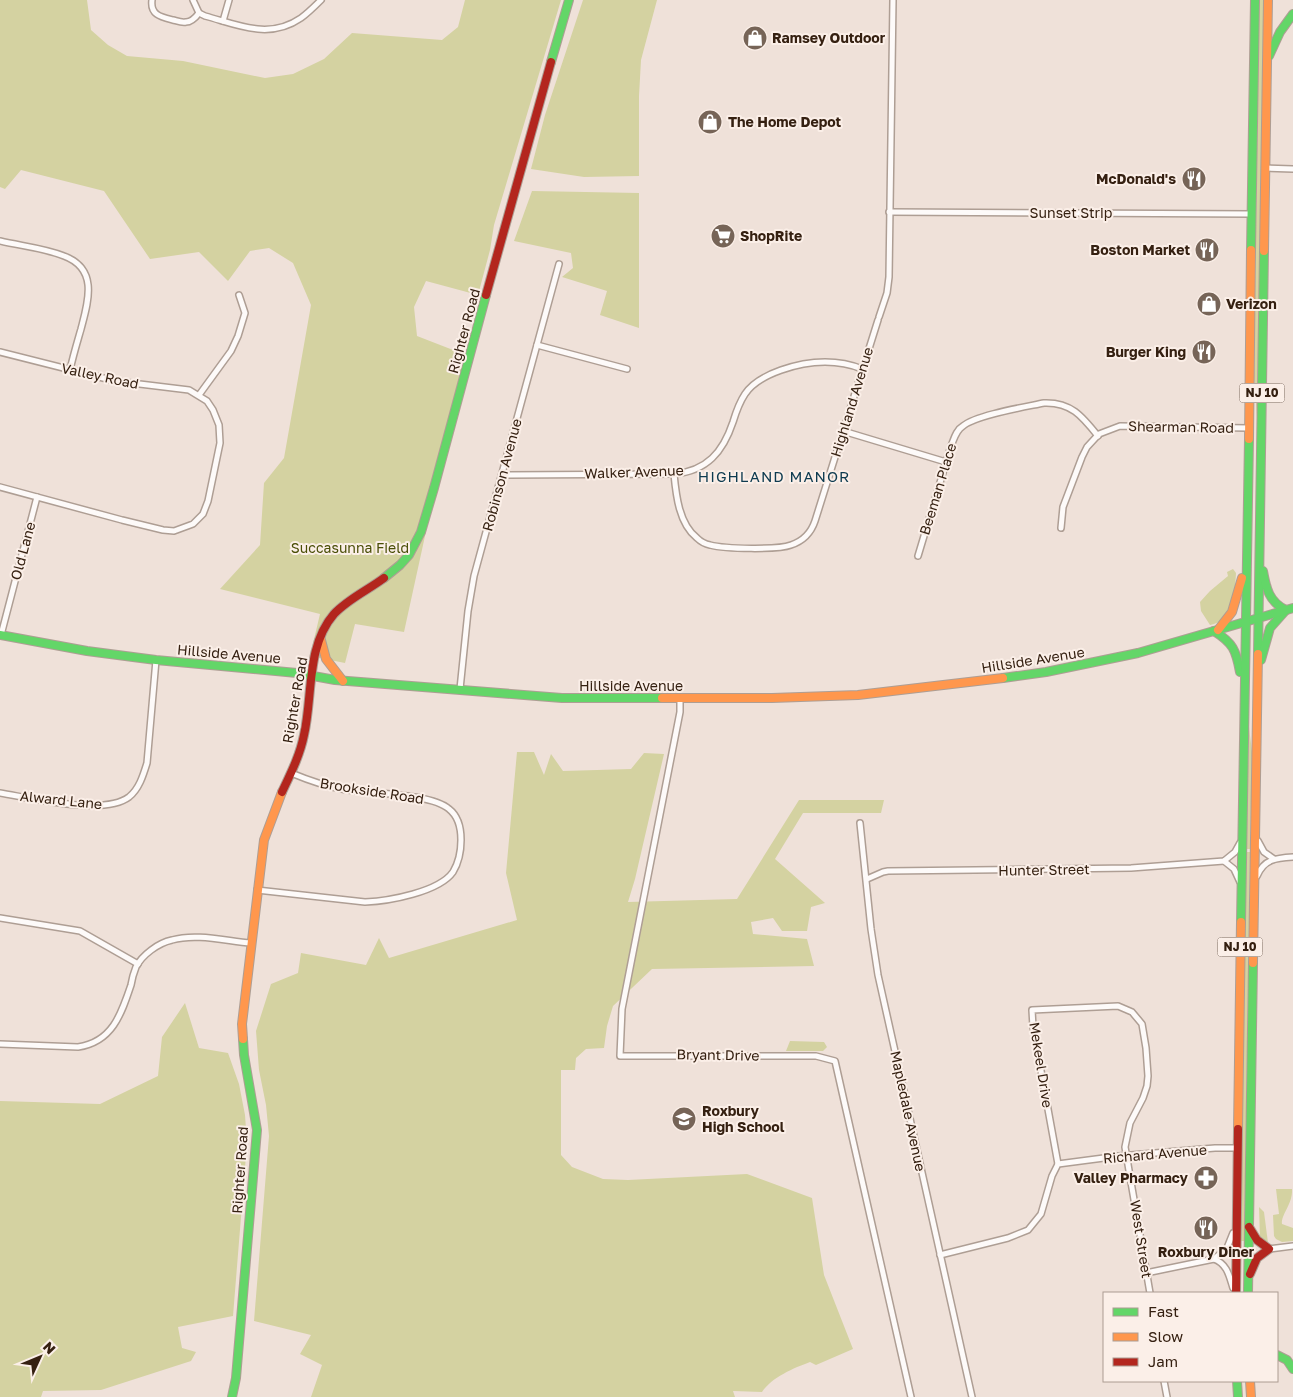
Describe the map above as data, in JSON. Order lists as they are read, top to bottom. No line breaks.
{"streets":{"main road":["Righter Road","NJ 10","Hillside Avenue"],"street":["Sunset Strip","Valley Road","Highland Avenue","Shearman Road","Walker Avenue","Robinson Avenue","Beeman Place","Old Lane","Brookside Road","Alward Lane","Hunter Street","Bryant Drive","Mekeel Drive","Mapledale Avenue","Richard Avenue","West Street"]},"crossings":[["Sunset Strip","NJ 10"],["Sunset Strip","Highland Avenue"],["Righter Road","Hillside Avenue"],["Righter Road","Brookside Road"],["NJ 10","Shearman Road"],["NJ 10","Hillside Avenue"],["NJ 10","Richard Avenue"],["Highland Avenue","Walker Avenue"],["Shearman Road","Beeman Place"],["Walker Avenue","Robinson Avenue"],["Robinson Avenue","Hillside Avenue"],["Old Lane","Hillside Avenue"],["Hillside Avenue","Alward Lane"],["Hillside Avenue","Bryant Drive"],["Hunter Street","Mapledale Avenue"],["Mekeel Drive","Richard Avenue"],["Mekeel Drive","West Street"],["Richard Avenue","West Street"]],"districts":["HIGHLAND MANOR"],"parks":["Succasunna Field"],"places":{"shop":["Ramsey Outdoor","The Home Depot","Verizon"],"restaurant":["McDonald's","Boston Market","Burger King","Roxbury Diner"],"supermarket":["ShopRite"],"school or university":["Roxbury High School"],"pharmacy":["Valley Pharmacy"]},"legend":["Fast","Slow","Jam"],"north":"top right"}
